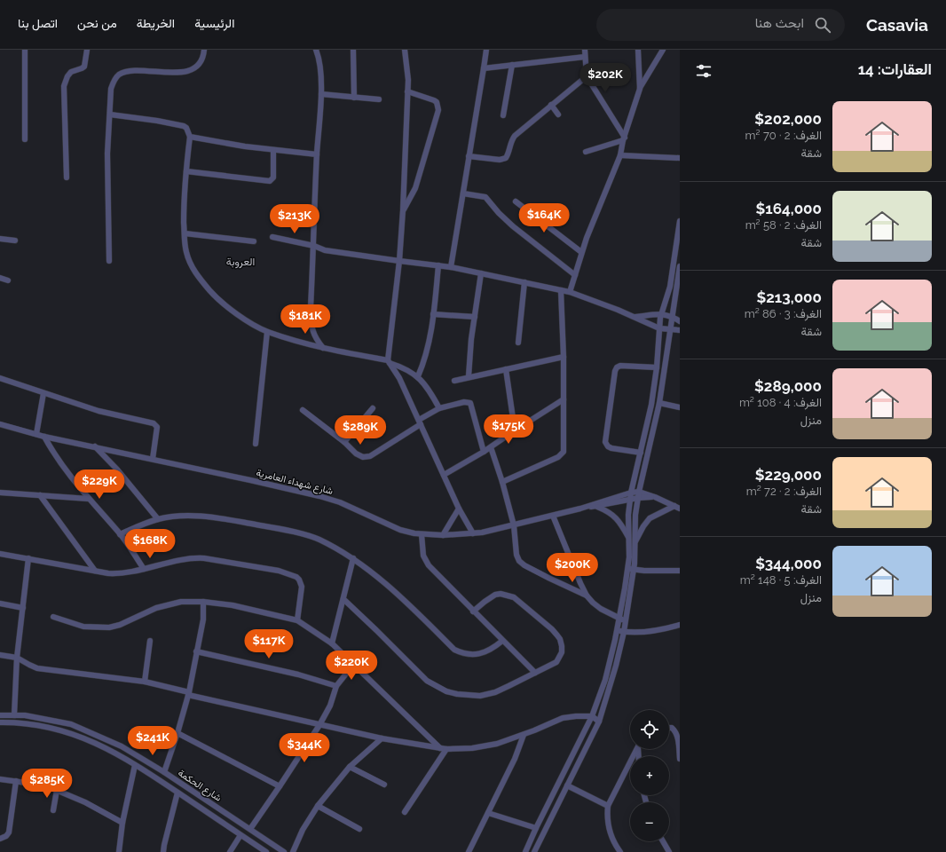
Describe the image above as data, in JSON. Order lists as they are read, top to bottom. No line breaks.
{"streets":{"street":["شارع شهداء العامرية","شارع الحكمة"]},"districts":["العروبة"],"page":{"header":"Casavia","search":"ابحث هنا","nav":["الرئيسية","الخريطة","من نحن","اتصل بنا"],"heading":"العقارات: 14","price":["$202K","$164K","$213K","$181K","$175K","$289K","$229K","$168K","$200K","$117K","$220K","$241K","$344K","$285K"],"list":[{"name":"$202,000","note":"الغرف: 2 · 70 m² · شقة"},{"name":"$164,000","note":"الغرف: 2 · 58 m² · شقة"},{"name":"$213,000","note":"الغرف: 3 · 86 m² · شقة"},{"name":"$289,000","note":"الغرف: 4 · 108 m² · منزل"},{"name":"$229,000","note":"الغرف: 2 · 72 m² · شقة"},{"name":"$344,000","note":"الغرف: 5 · 148 m² · منزل"}],"map_buttons":["+","−"]}}
